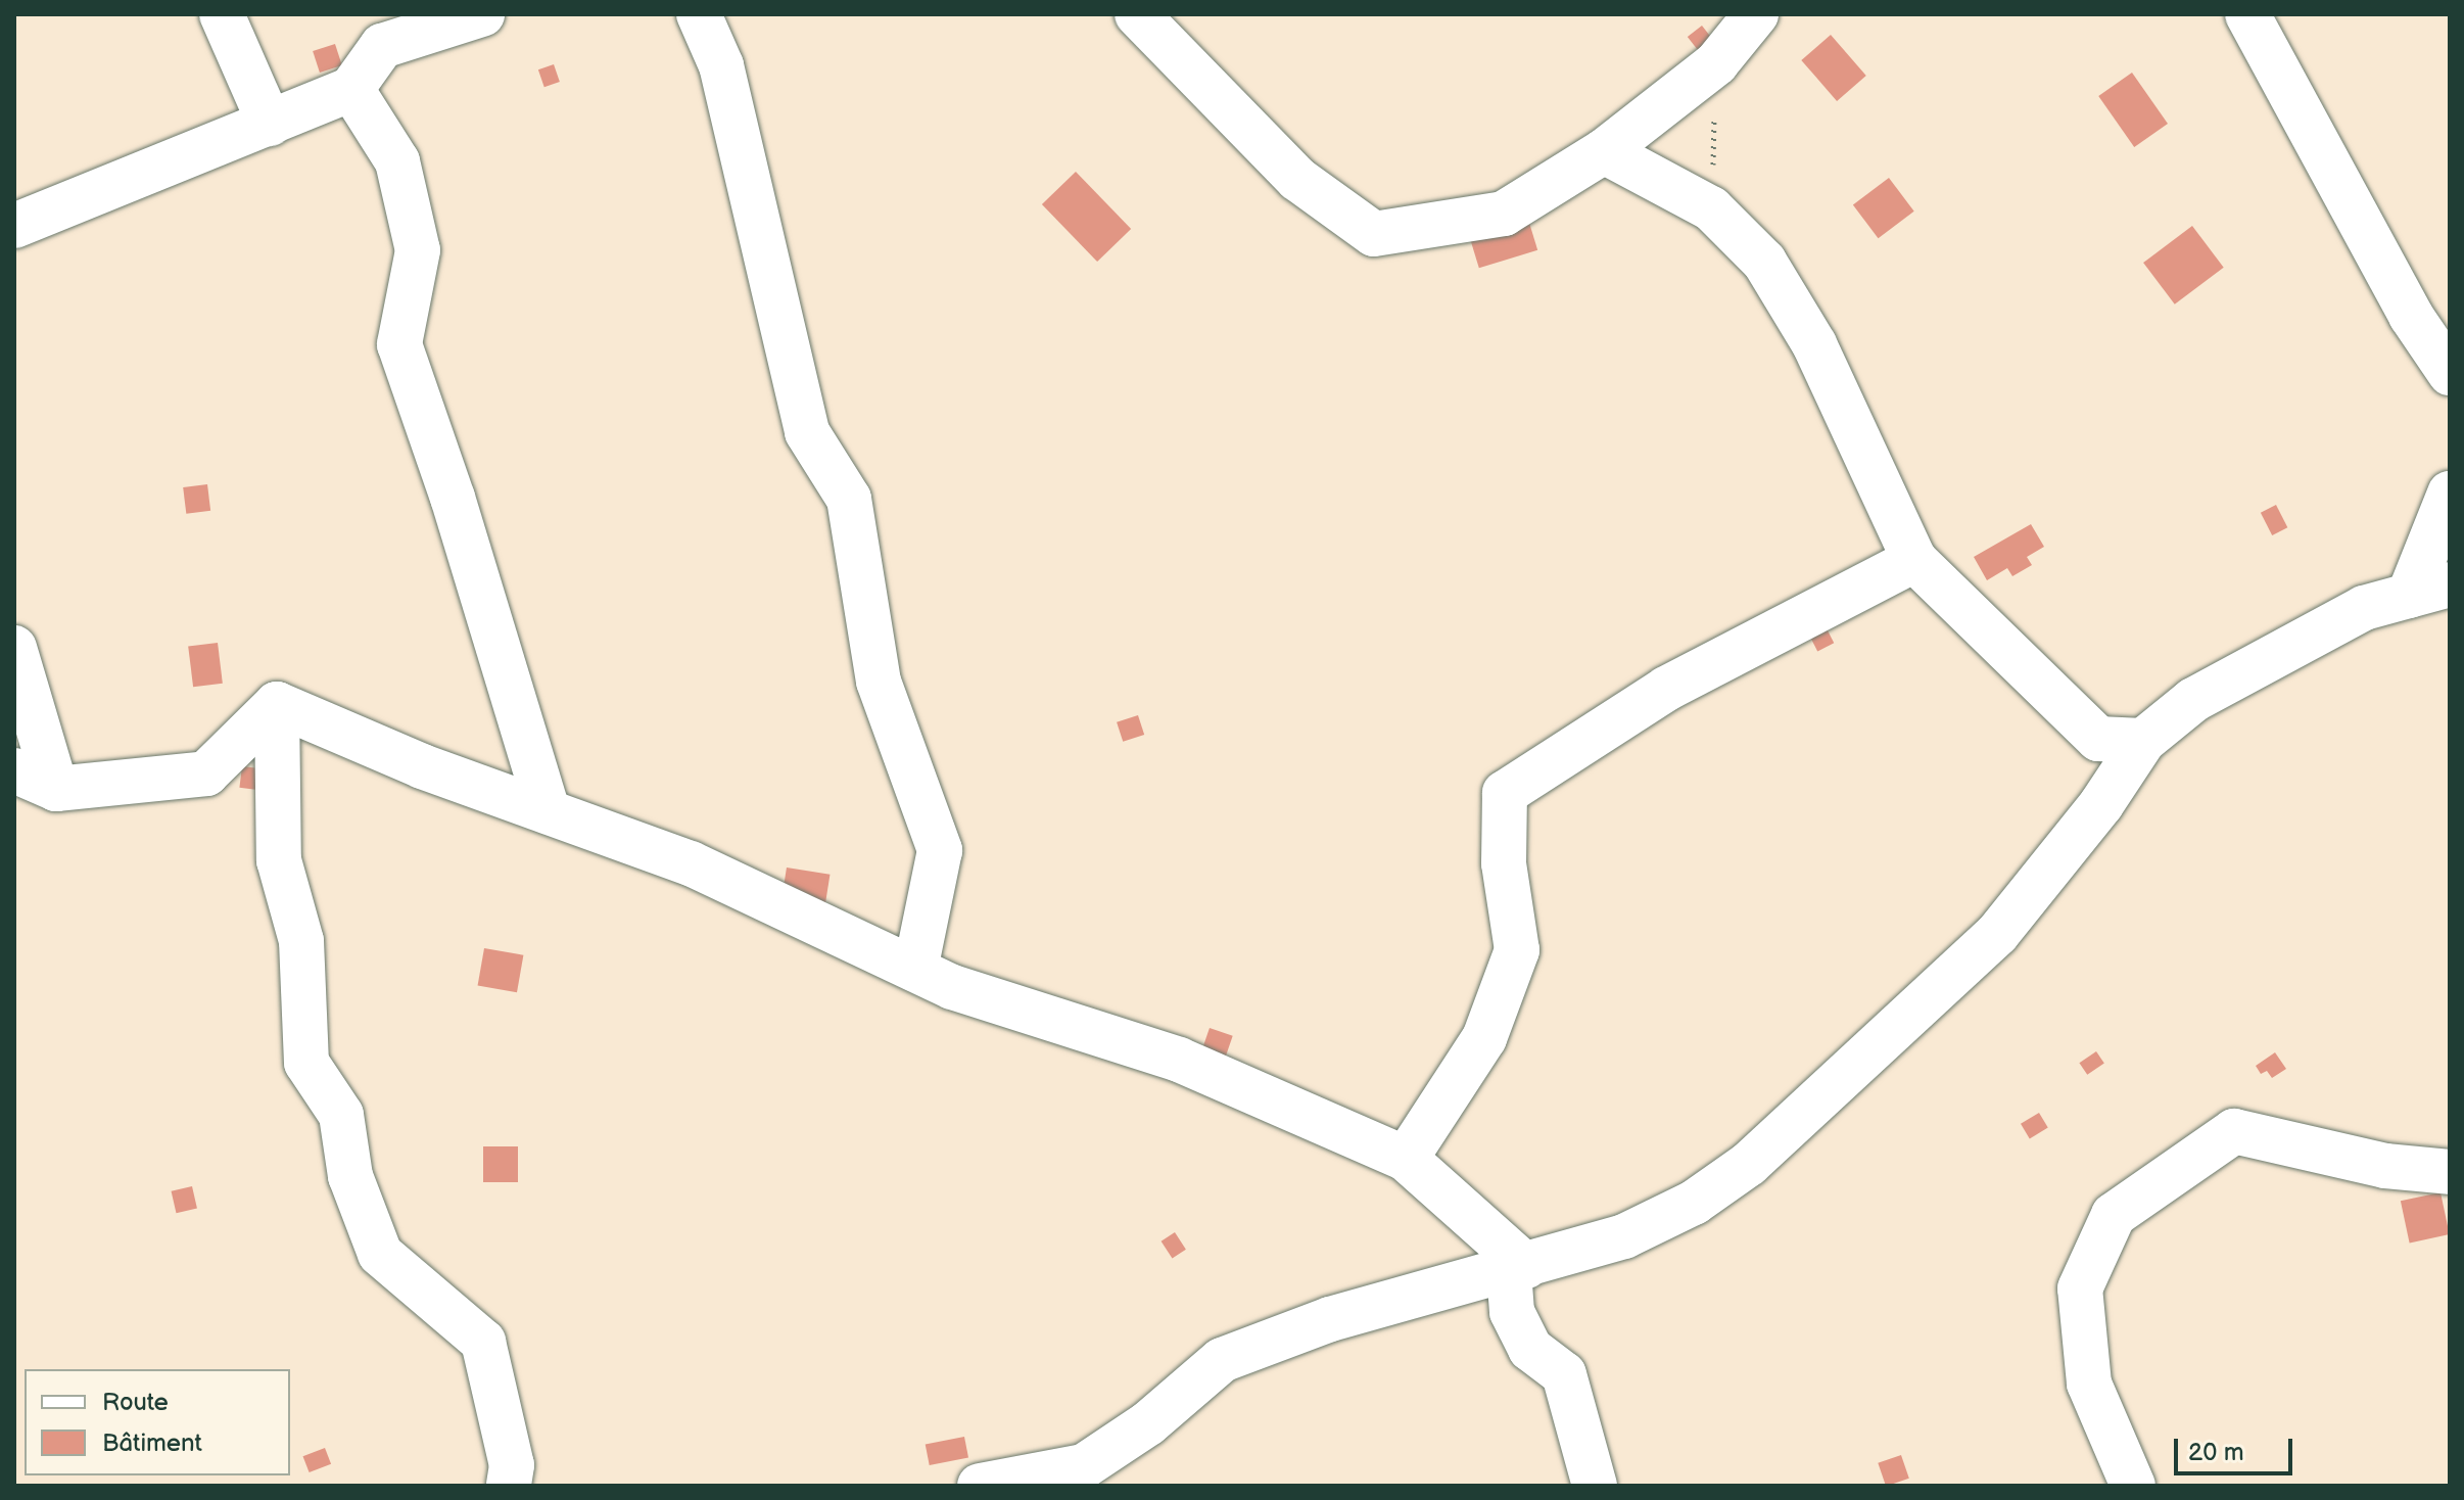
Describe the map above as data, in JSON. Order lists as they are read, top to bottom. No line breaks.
{"legend":["Route","Bâtiment"],"scale_bar":"20 m"}
